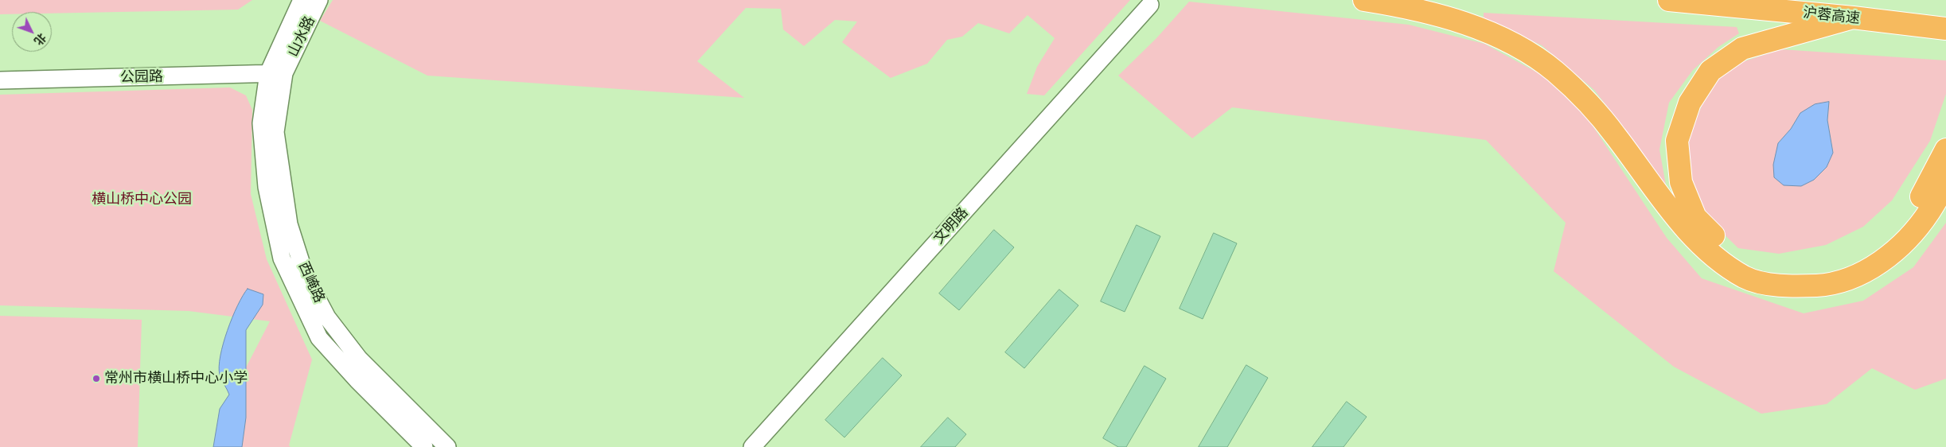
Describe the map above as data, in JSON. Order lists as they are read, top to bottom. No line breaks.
{"streets":{"highway":["沪蓉高速"],"street":["山水路","公园路","文明路","西崦路"]},"crossings":[["山水路","公园路"],["山水路","西崦路"],["公园路","西崦路"]],"parks":["横山桥中心公园"],"places":["常州市横山桥中心小学"],"north":"bottom right"}
